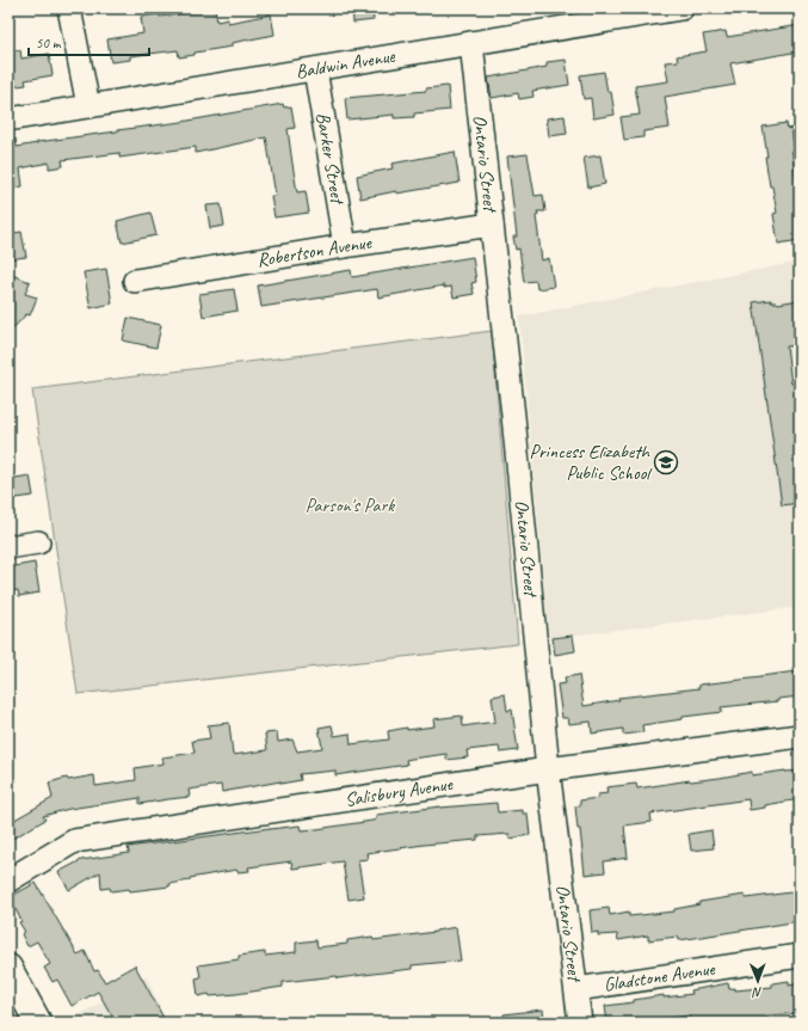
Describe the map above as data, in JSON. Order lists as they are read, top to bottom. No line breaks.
{"streets":{"street":["Baldwin Avenue","Barker Street","Ontario Street","Robertson Avenue","Salisbury Avenue","Gladstone Avenue"]},"crossings":[["Baldwin Avenue","Barker Street"],["Baldwin Avenue","Ontario Street"],["Barker Street","Robertson Avenue"],["Ontario Street","Robertson Avenue"],["Ontario Street","Salisbury Avenue"],["Ontario Street","Gladstone Avenue"]],"parks":["Parson's Park"],"places":{"school or university":["Princess Elizabeth Public School"]},"scale_bar":"50 m","north":"bottom"}
